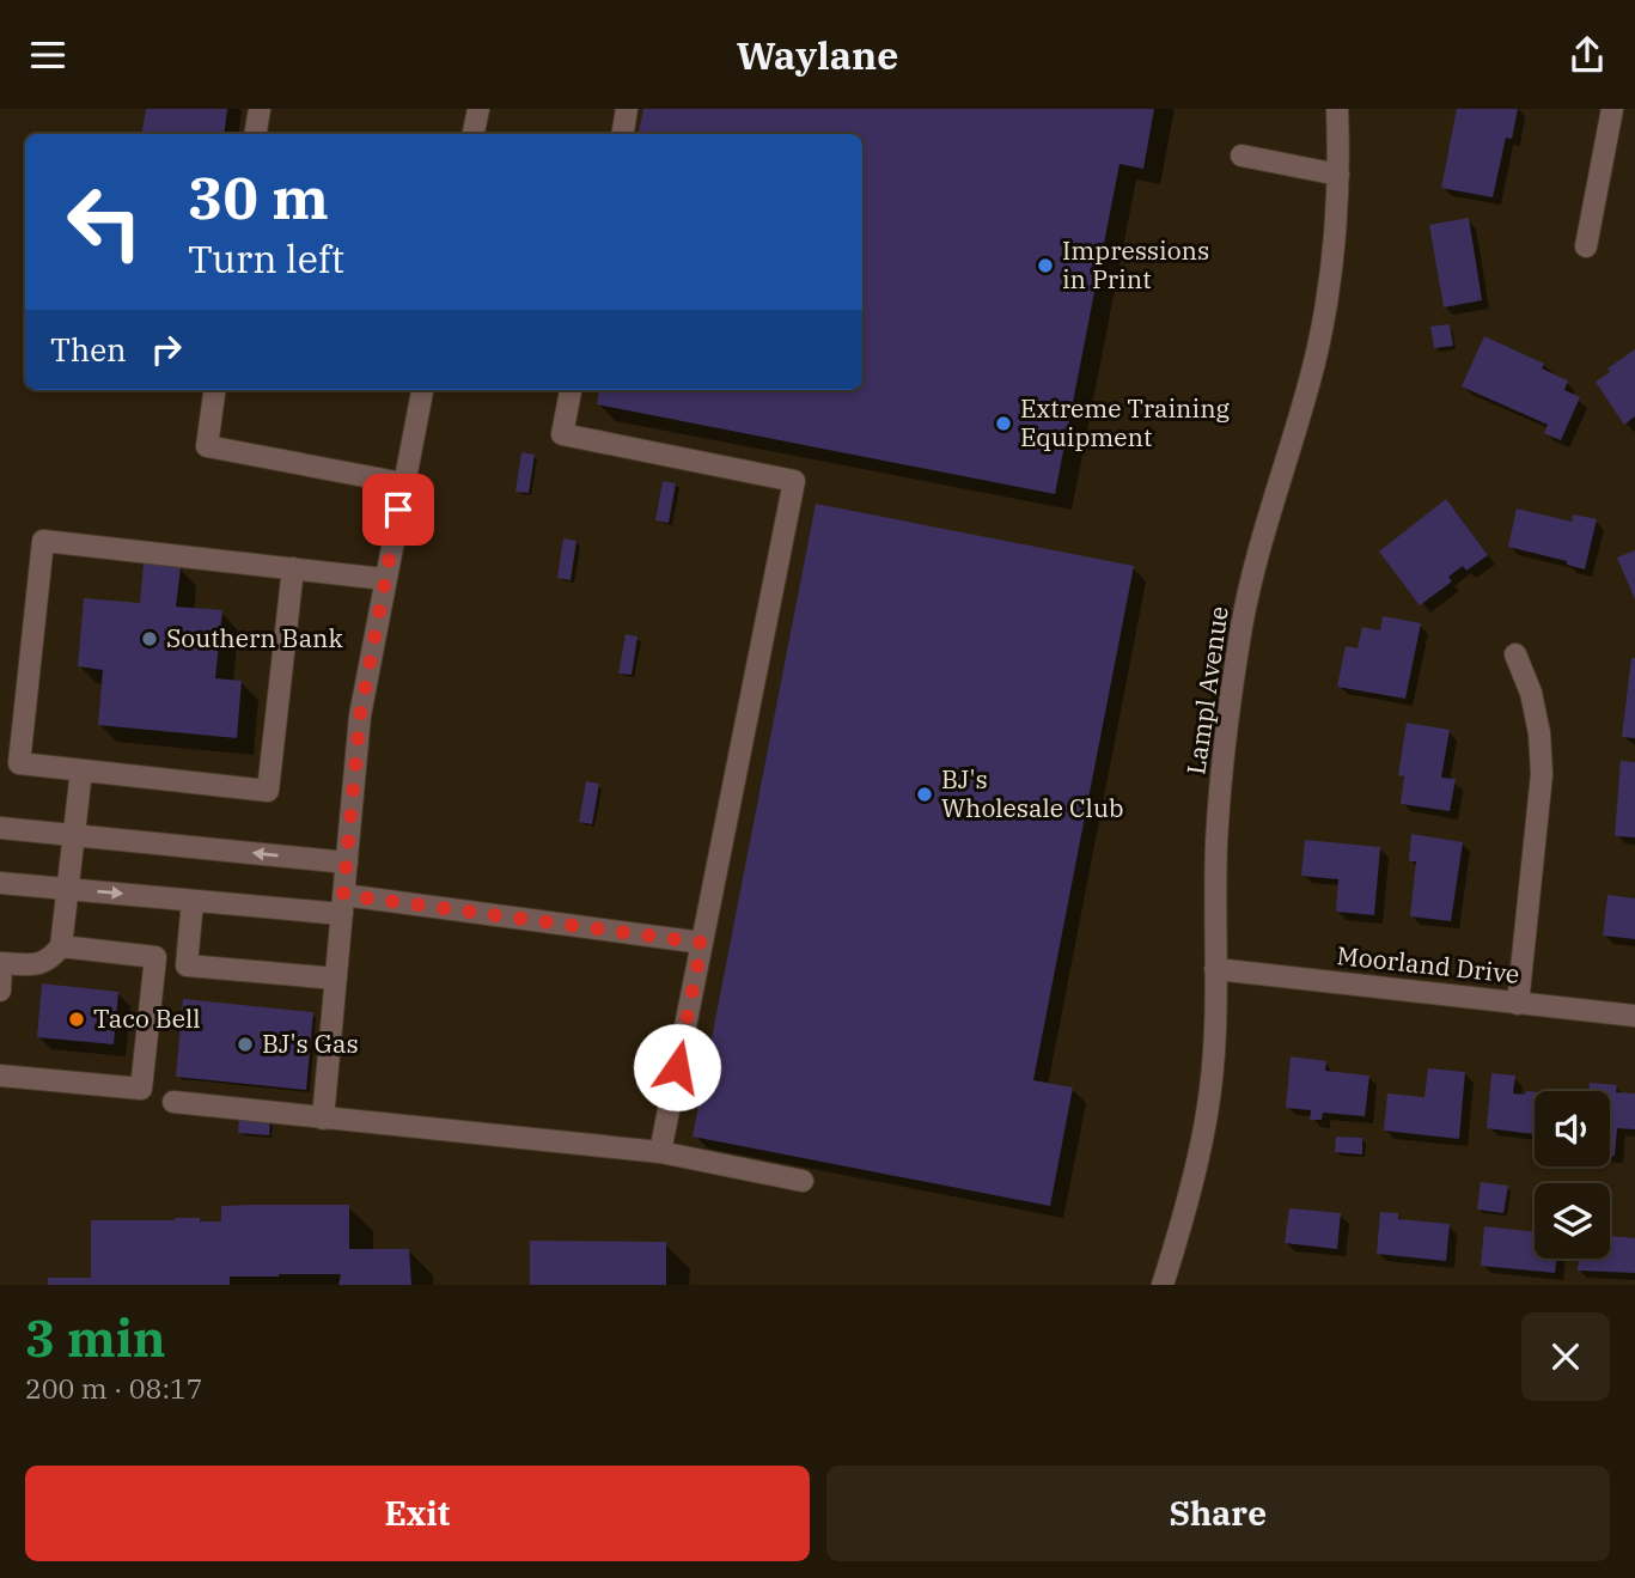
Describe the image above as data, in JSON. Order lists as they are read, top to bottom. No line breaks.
{"streets":{"street":["Lampl Avenue","Moorland Drive"]},"crossings":[["Lampl Avenue","Moorland Drive"]],"places":["Impressions in Print","Extreme Training Equipment","Southern Bank","BJ's Wholesale Club","Taco Bell","BJ's Gas"],"page":{"header":"Waylane","turn":["30 m","Turn left"],"then":"Then","heading":["3 min","200 m · 08:17"],"buttons":["Exit","Share"]}}
